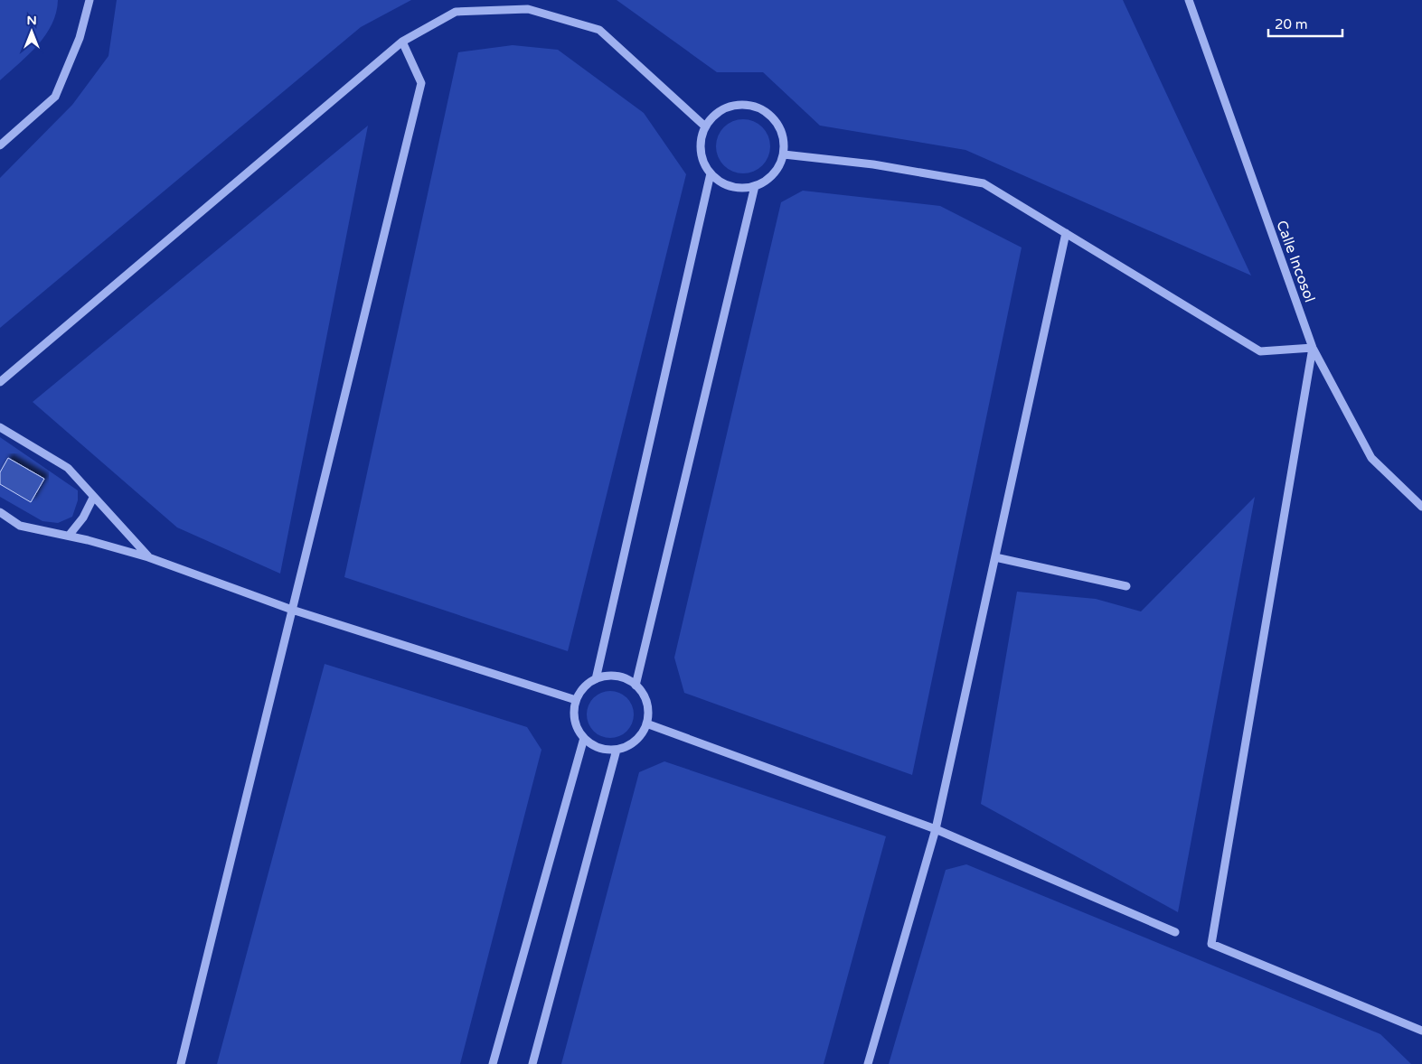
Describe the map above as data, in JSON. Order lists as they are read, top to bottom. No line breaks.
{"streets":{"street":["Calle Incosol"]},"scale_bar":"20 m","north":"top"}
